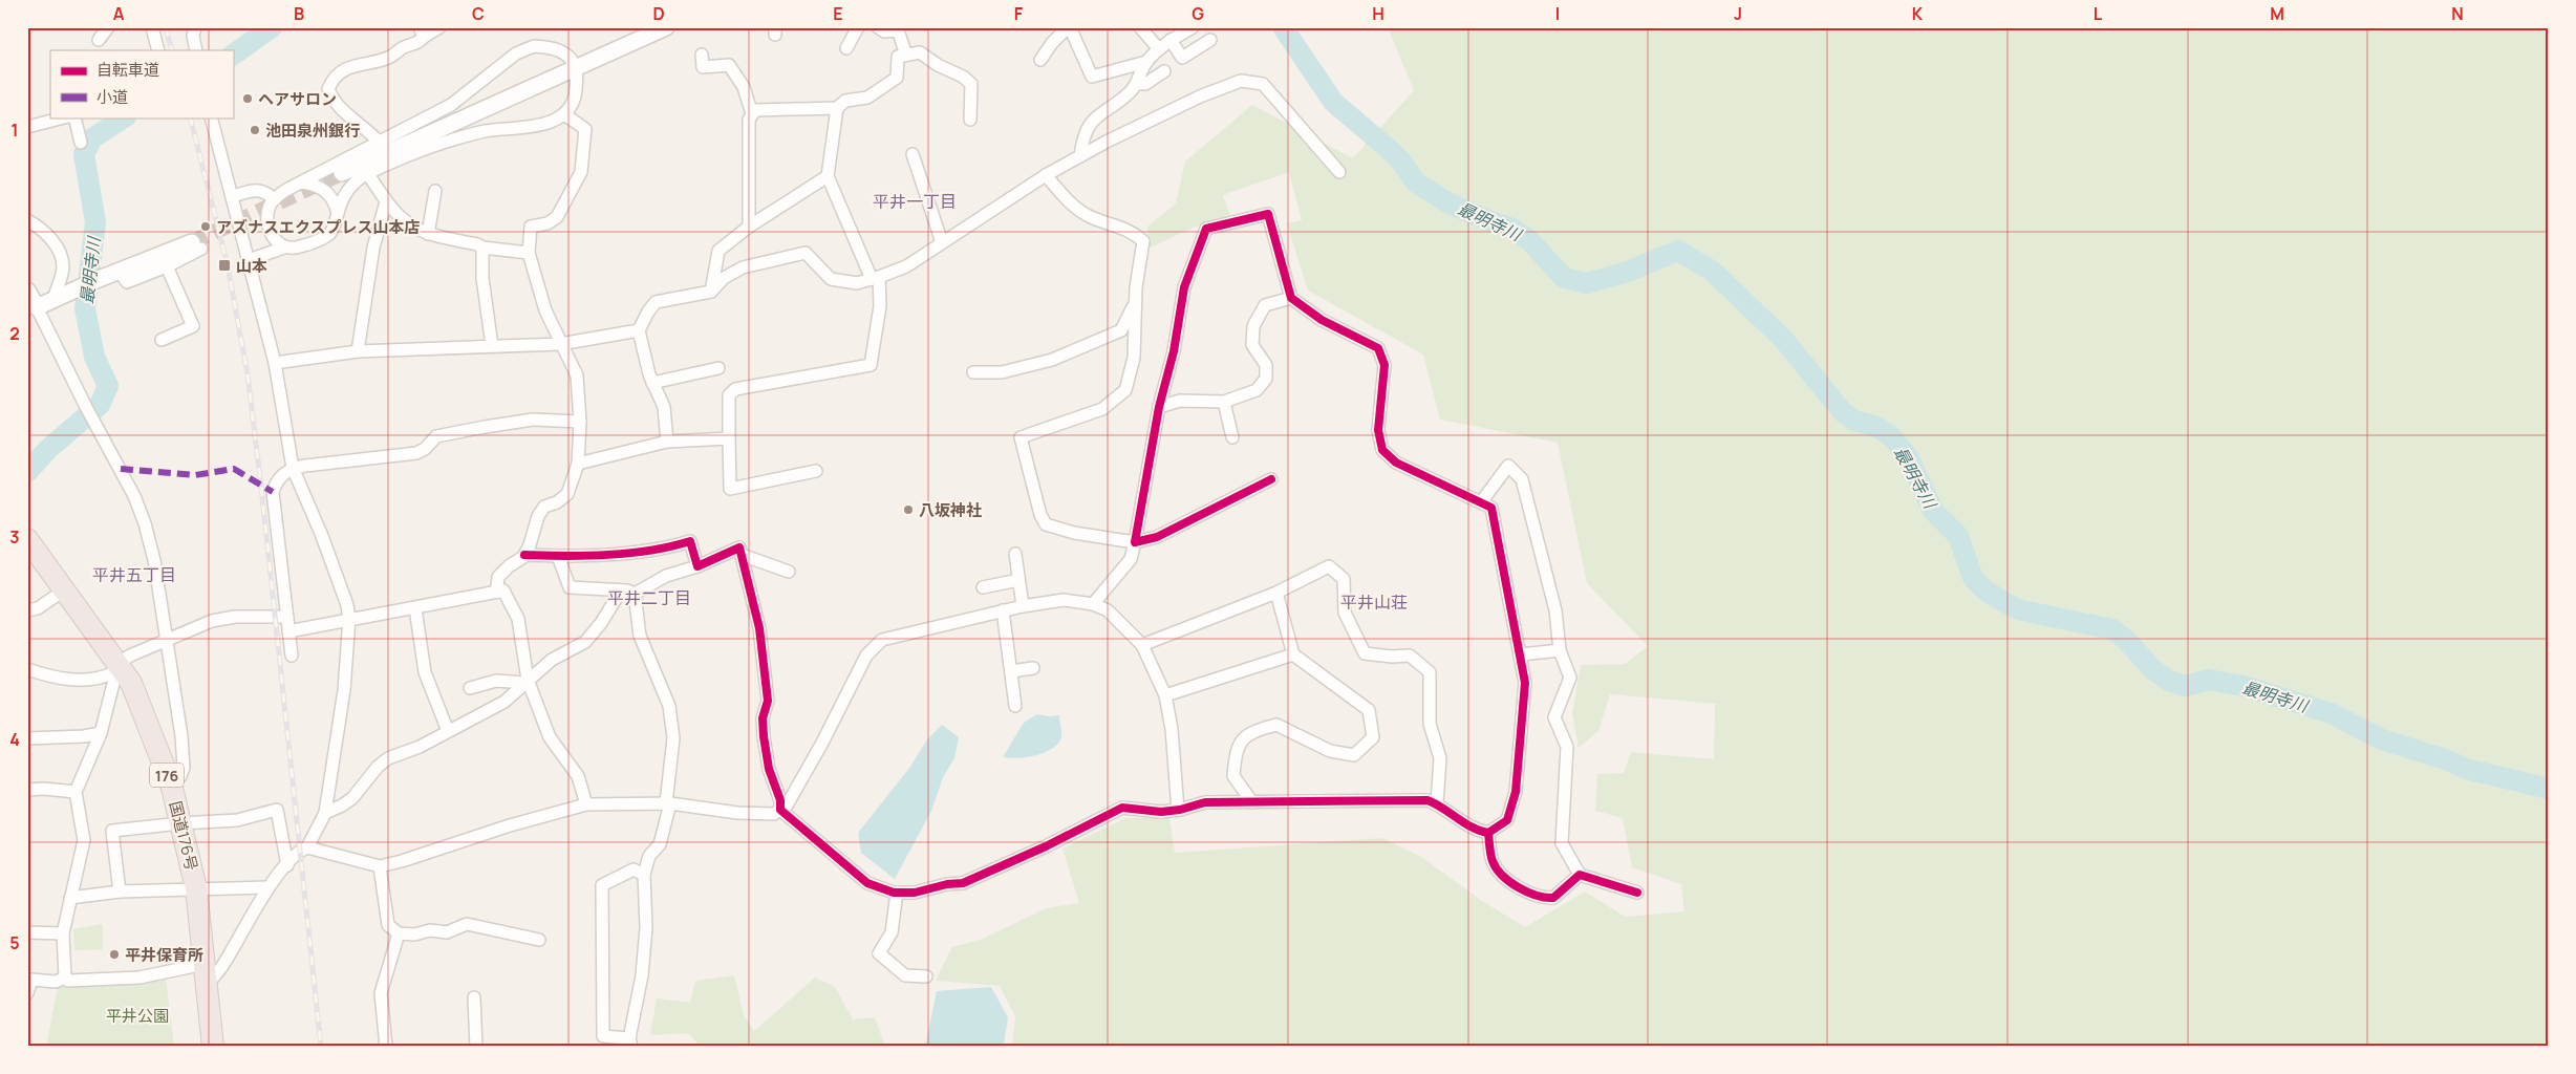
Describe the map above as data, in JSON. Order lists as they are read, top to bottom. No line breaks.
{"streets":{"highway":["176","国道176号"]},"districts":["平井一丁目","平井五丁目","平井二丁目","平井山荘"],"water":["最明寺川"],"parks":["平井公園"],"places":{"other":["ヘアサロン","池田泉州銀行","アズナスエクスプレス山本店","八坂神社","平井保育所"],"transit":["山本"]},"legend":["自転車道","小道"],"grid":{"columns":["A","B","C","D","E","F","G","H","I","J","K","L","M","N"],"rows":["1","2","3","4","5"]}}
